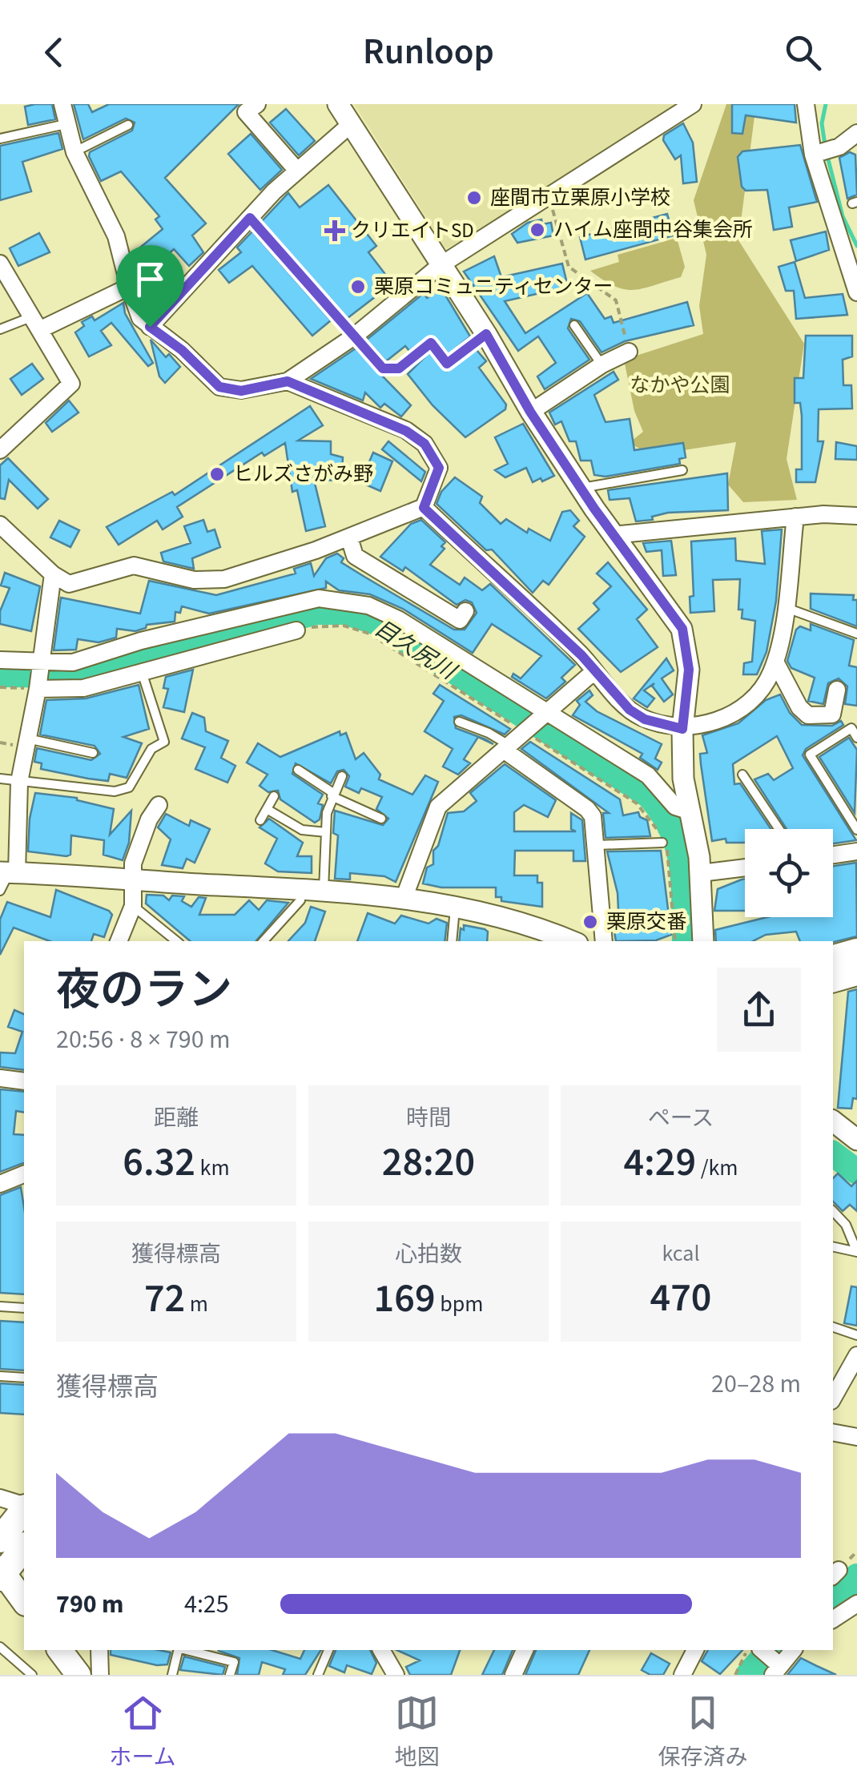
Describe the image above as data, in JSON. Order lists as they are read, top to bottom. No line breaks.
{"water":["目久尻川"],"parks":["なかや公園"],"places":{"other":["座間市立栗原小学校","ハイム座間中谷集会所","栗原コミュニティセンター","ヒルズさがみ野","栗原交番"],"health":["クリエイトSD"]},"page":{"header":"Runloop","heading":["夜のラン","20:56 · 8 × 790 m"],"stats":[["距離","6.32 km"],["時間","28:20"],["ペース","4:29 /km"],["獲得標高","72 m"],["心拍数","169 bpm"],["kcal","470"]],"chart":["獲得標高","20–28 m"],"list":[{"name":"790 m","note":"4:25"}],"tabs":["ホーム","地図","保存済み"]}}
